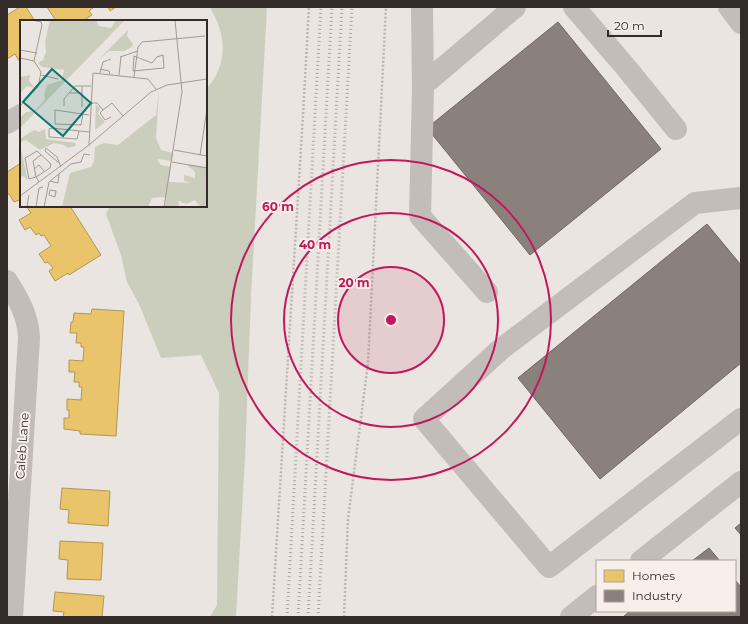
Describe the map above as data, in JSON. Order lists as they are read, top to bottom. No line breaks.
{"streets":{"street":["Caleb Lane"]},"legend":["Homes","Industry"],"scale_bar":"20 m","rings":["60 m","40 m","20 m"]}
